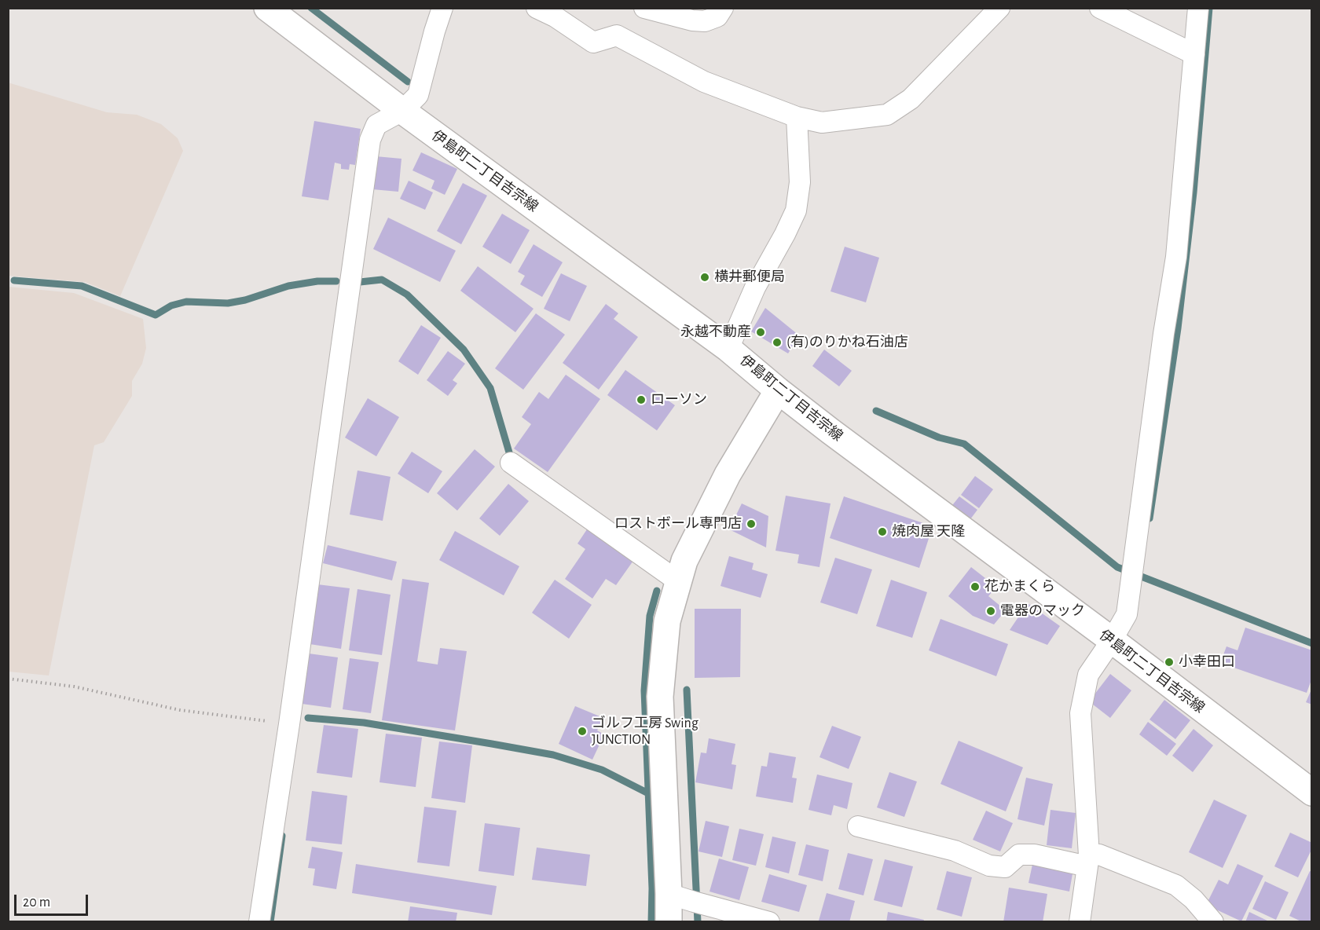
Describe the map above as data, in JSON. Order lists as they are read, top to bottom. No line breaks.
{"streets":{"street":["伊島町二丁目吉宗線"]},"places":["横井郵便局","永越不動産","(有)のりかね石油店","ローソン","ロストボール専門店","焼肉屋 天隆","花かまくら","電器のマック","小幸田口","ゴルフ工房 Swing JUNCTION"],"scale_bar":"20 m"}
